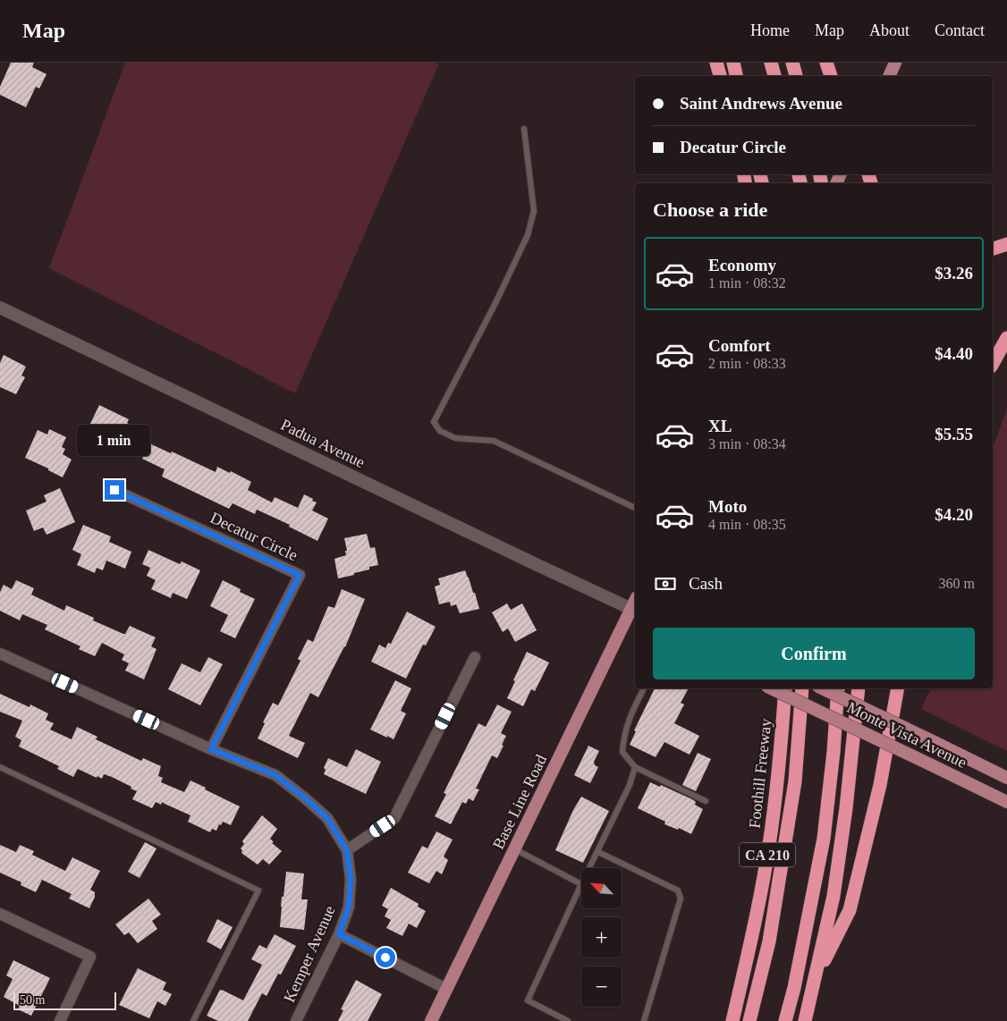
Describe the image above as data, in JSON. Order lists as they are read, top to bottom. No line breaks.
{"streets":{"highway":["Foothill Freeway","CA 210"],"main road":["Monte Vista Avenue","Base Line Road"],"street":["Padua Avenue","Decatur Circle","Kemper Avenue"]},"crossings":[["Padua Avenue","Base Line Road"],["Decatur Circle","Kemper Avenue"]],"scale_bar":"50 m","north":"top left","page":{"header":"Map","nav":["Home","Map","About","Contact"],"banner":["Saint Andrews Avenue","Decatur Circle"],"heading":"Choose a ride","list":[{"name":"Economy","note":"1 min · 08:32","value":"$3.26"},{"name":"Comfort","note":"2 min · 08:33","value":"$4.40"},{"name":"XL","note":"3 min · 08:34","value":"$5.55"},{"name":"Moto","note":"4 min · 08:35","value":"$4.20"}],"bubble":"1 min","pay":["Cash","360 m"],"buttons":"Confirm","map_buttons":["+","−"],"scale":"50 m"}}
